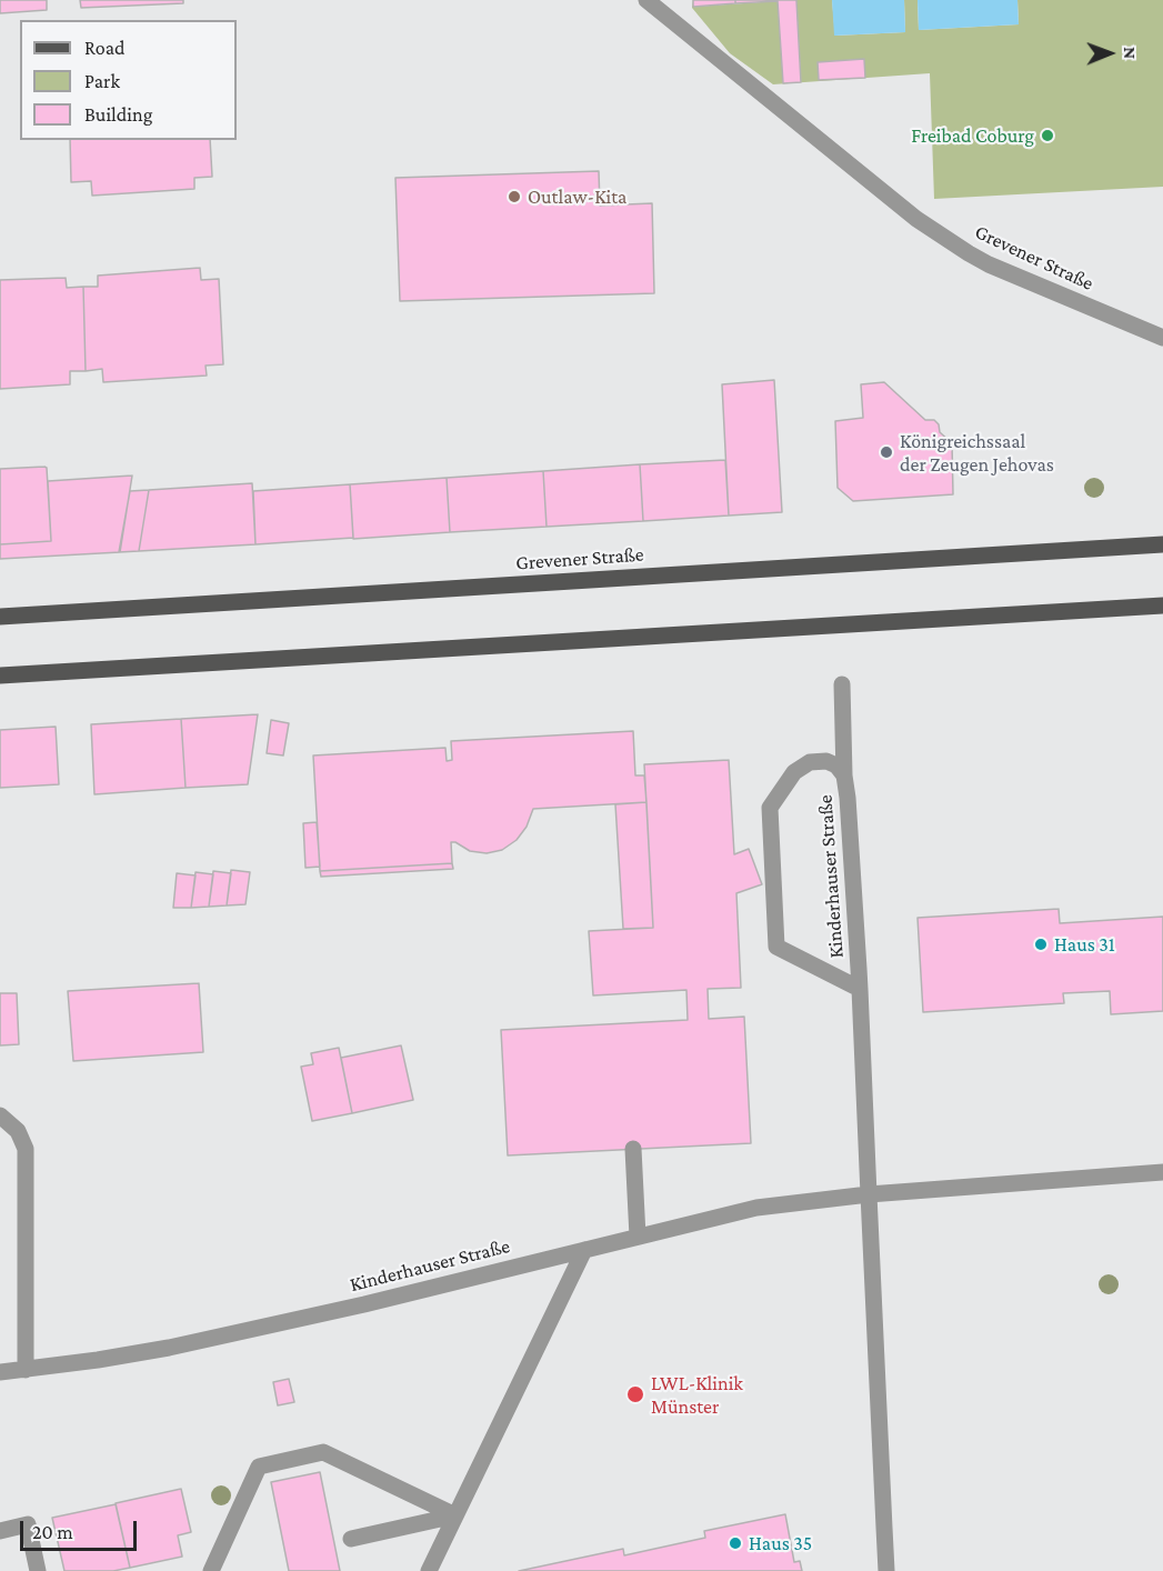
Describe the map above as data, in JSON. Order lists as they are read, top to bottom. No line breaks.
{"streets":{"main road":["Grevener Straße"],"street":["Kinderhauser Straße"]},"places":["Freibad Coburg","Outlaw-Kita","Königreichssaal der Zeugen Jehovas","Haus 31","LWL-Klinik Münster","Haus 35"],"legend":["Road","Park","Building"],"scale_bar":"20 m","north":"right"}
